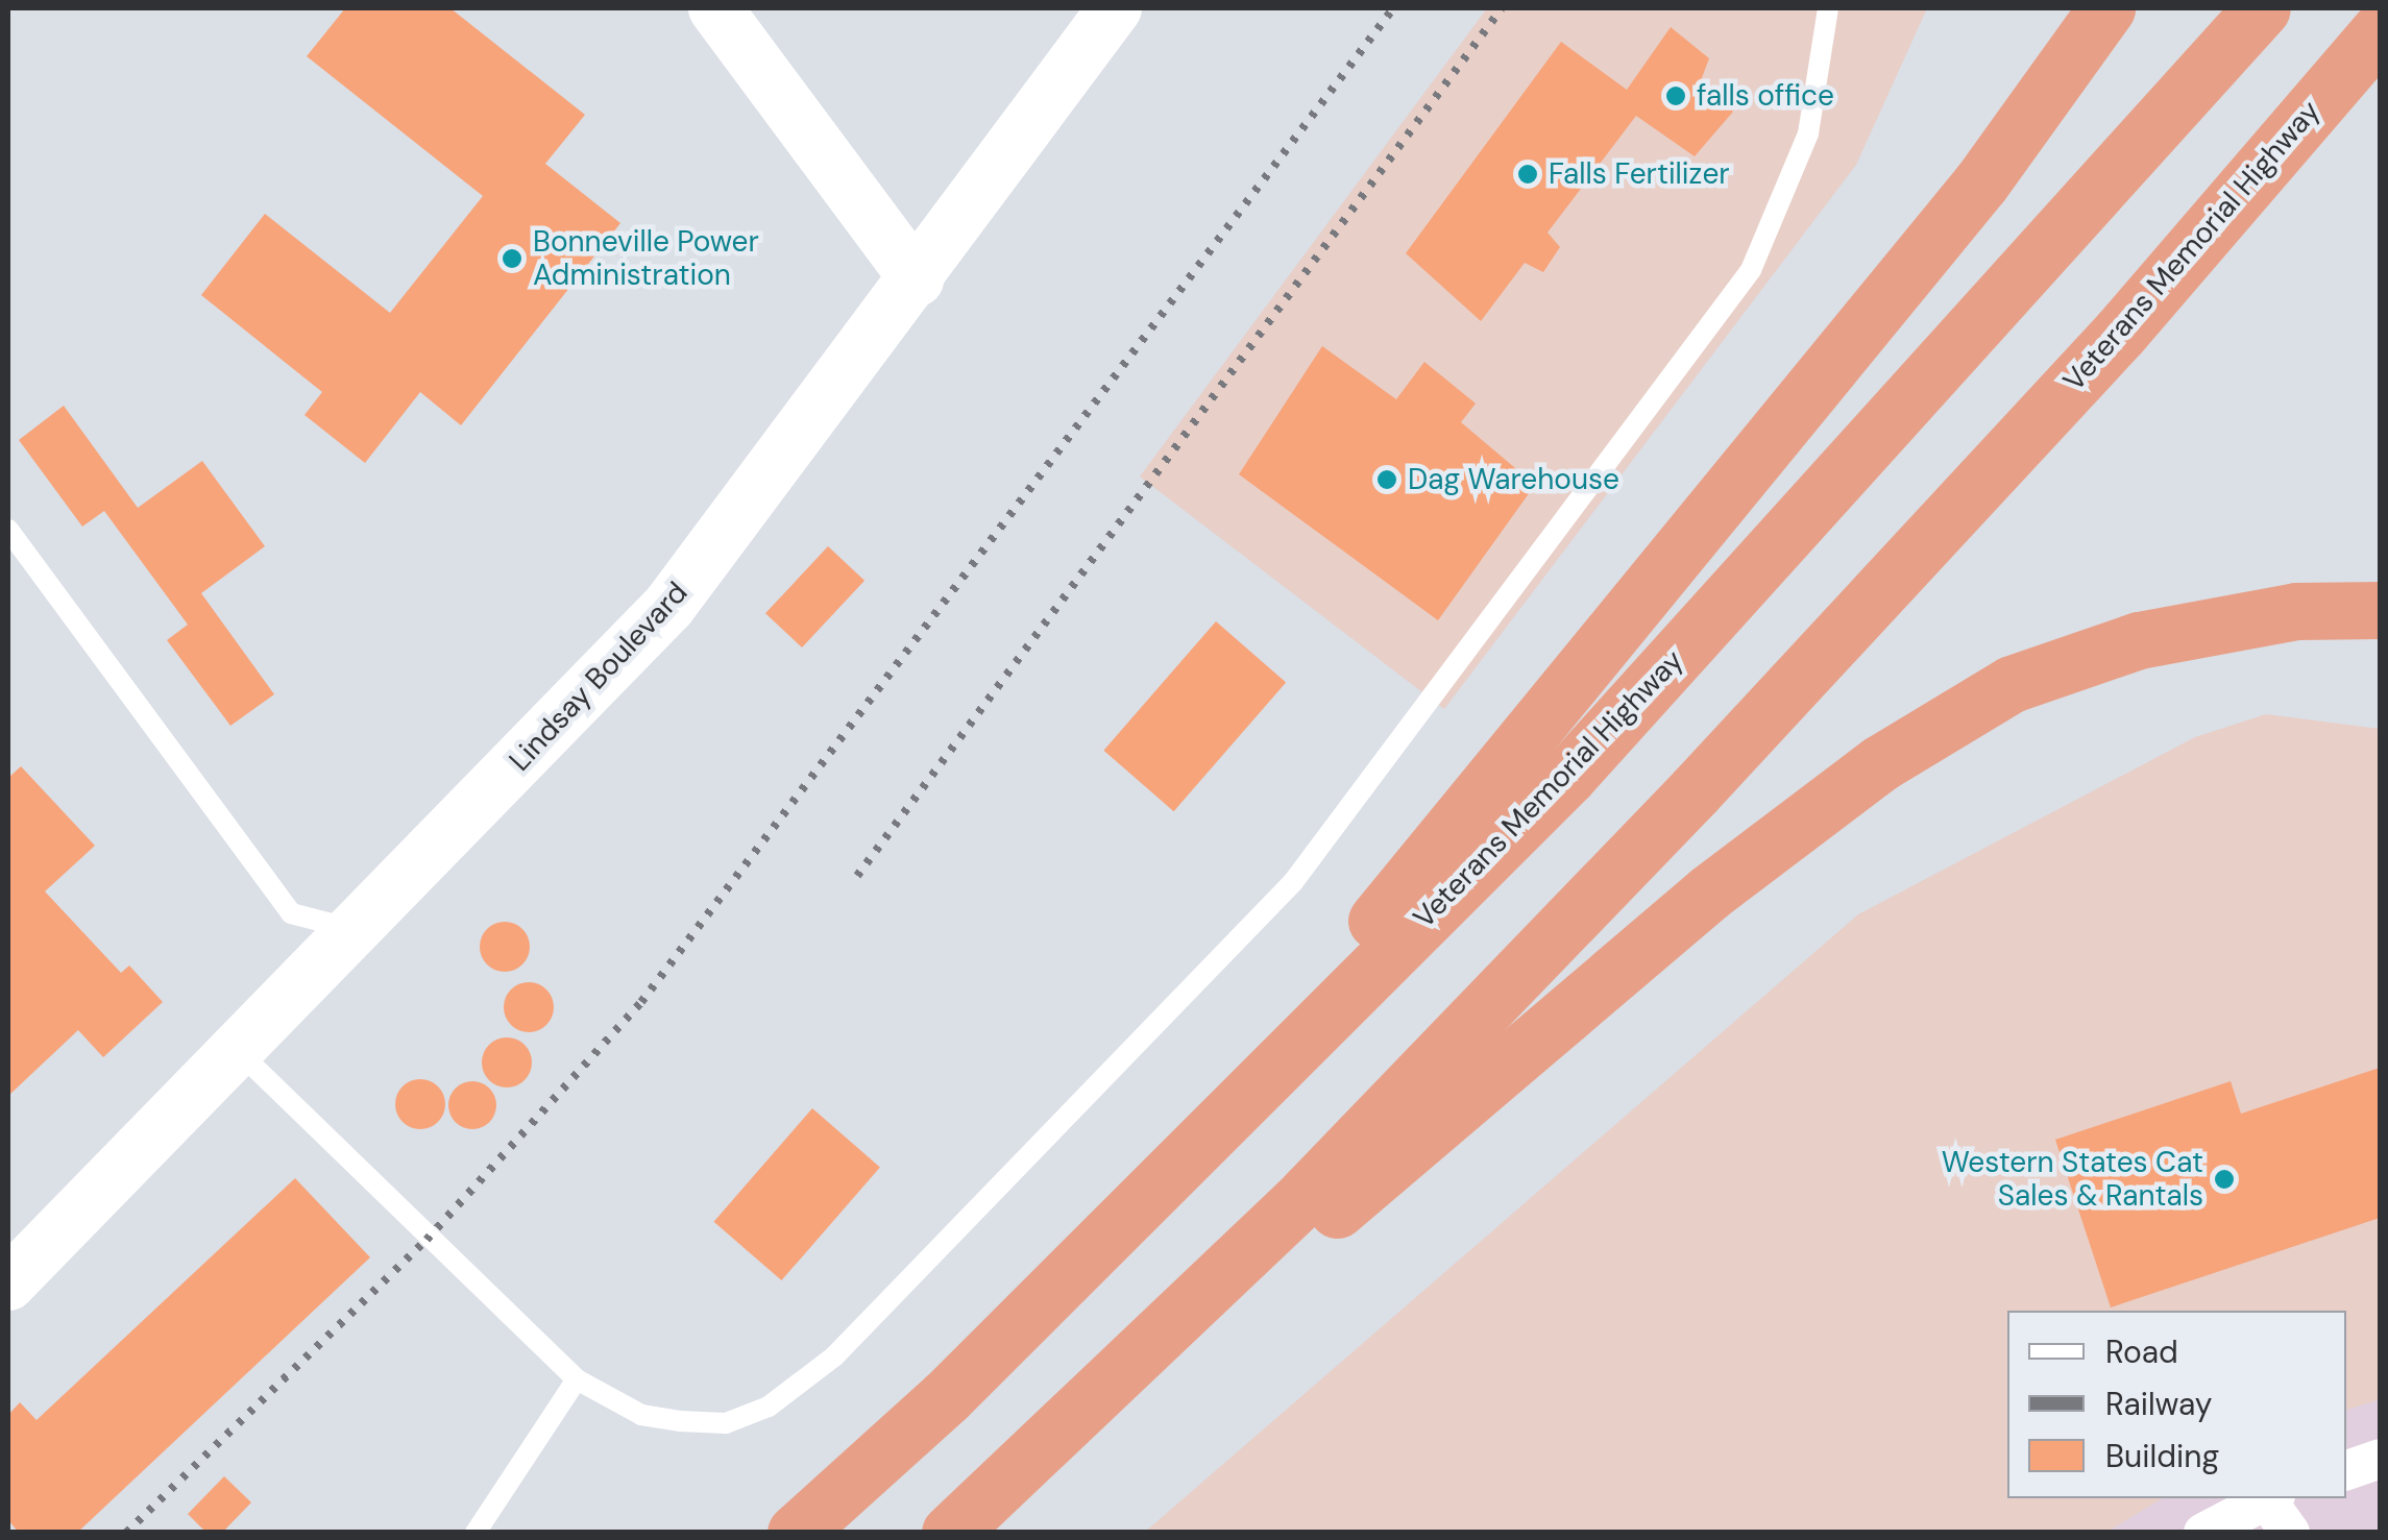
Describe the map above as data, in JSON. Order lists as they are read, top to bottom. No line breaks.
{"streets":{"highway":["Veterans Memorial Highway"],"street":["Lindsay Boulevard"]},"places":["falls office","Falls Fertilizer","Bonneville Power Administration","Dag Warehouse","Western States Cat Sales & Rantals"],"legend":["Road","Railway","Building"]}
